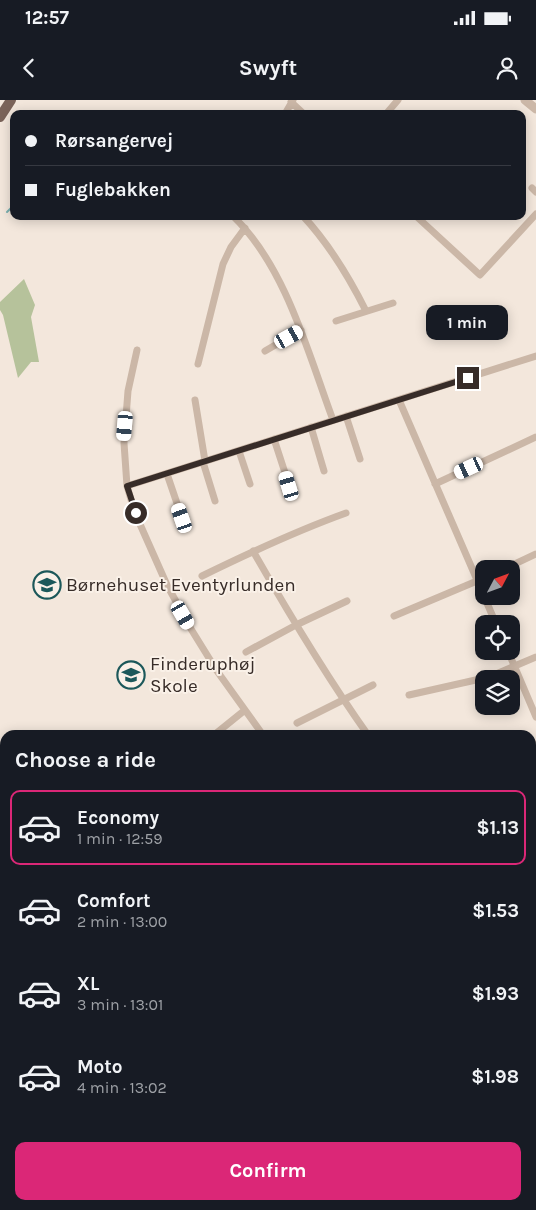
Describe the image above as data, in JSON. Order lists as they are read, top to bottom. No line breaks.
{"places":{"school or university":["Børnehuset Eventyrlunden","Finderuphøj Skole"]},"north":"top right","page":{"status":"12:57","header":"Swyft","banner":["Rørsangervej","Fuglebakken"],"bubble":"1 min","heading":"Choose a ride","list":[{"name":"Economy","note":"1 min · 12:59","value":"$1.13"},{"name":"Comfort","note":"2 min · 13:00","value":"$1.53"},{"name":"XL","note":"3 min · 13:01","value":"$1.93"},{"name":"Moto","note":"4 min · 13:02","value":"$1.98"}],"buttons":"Confirm"}}
